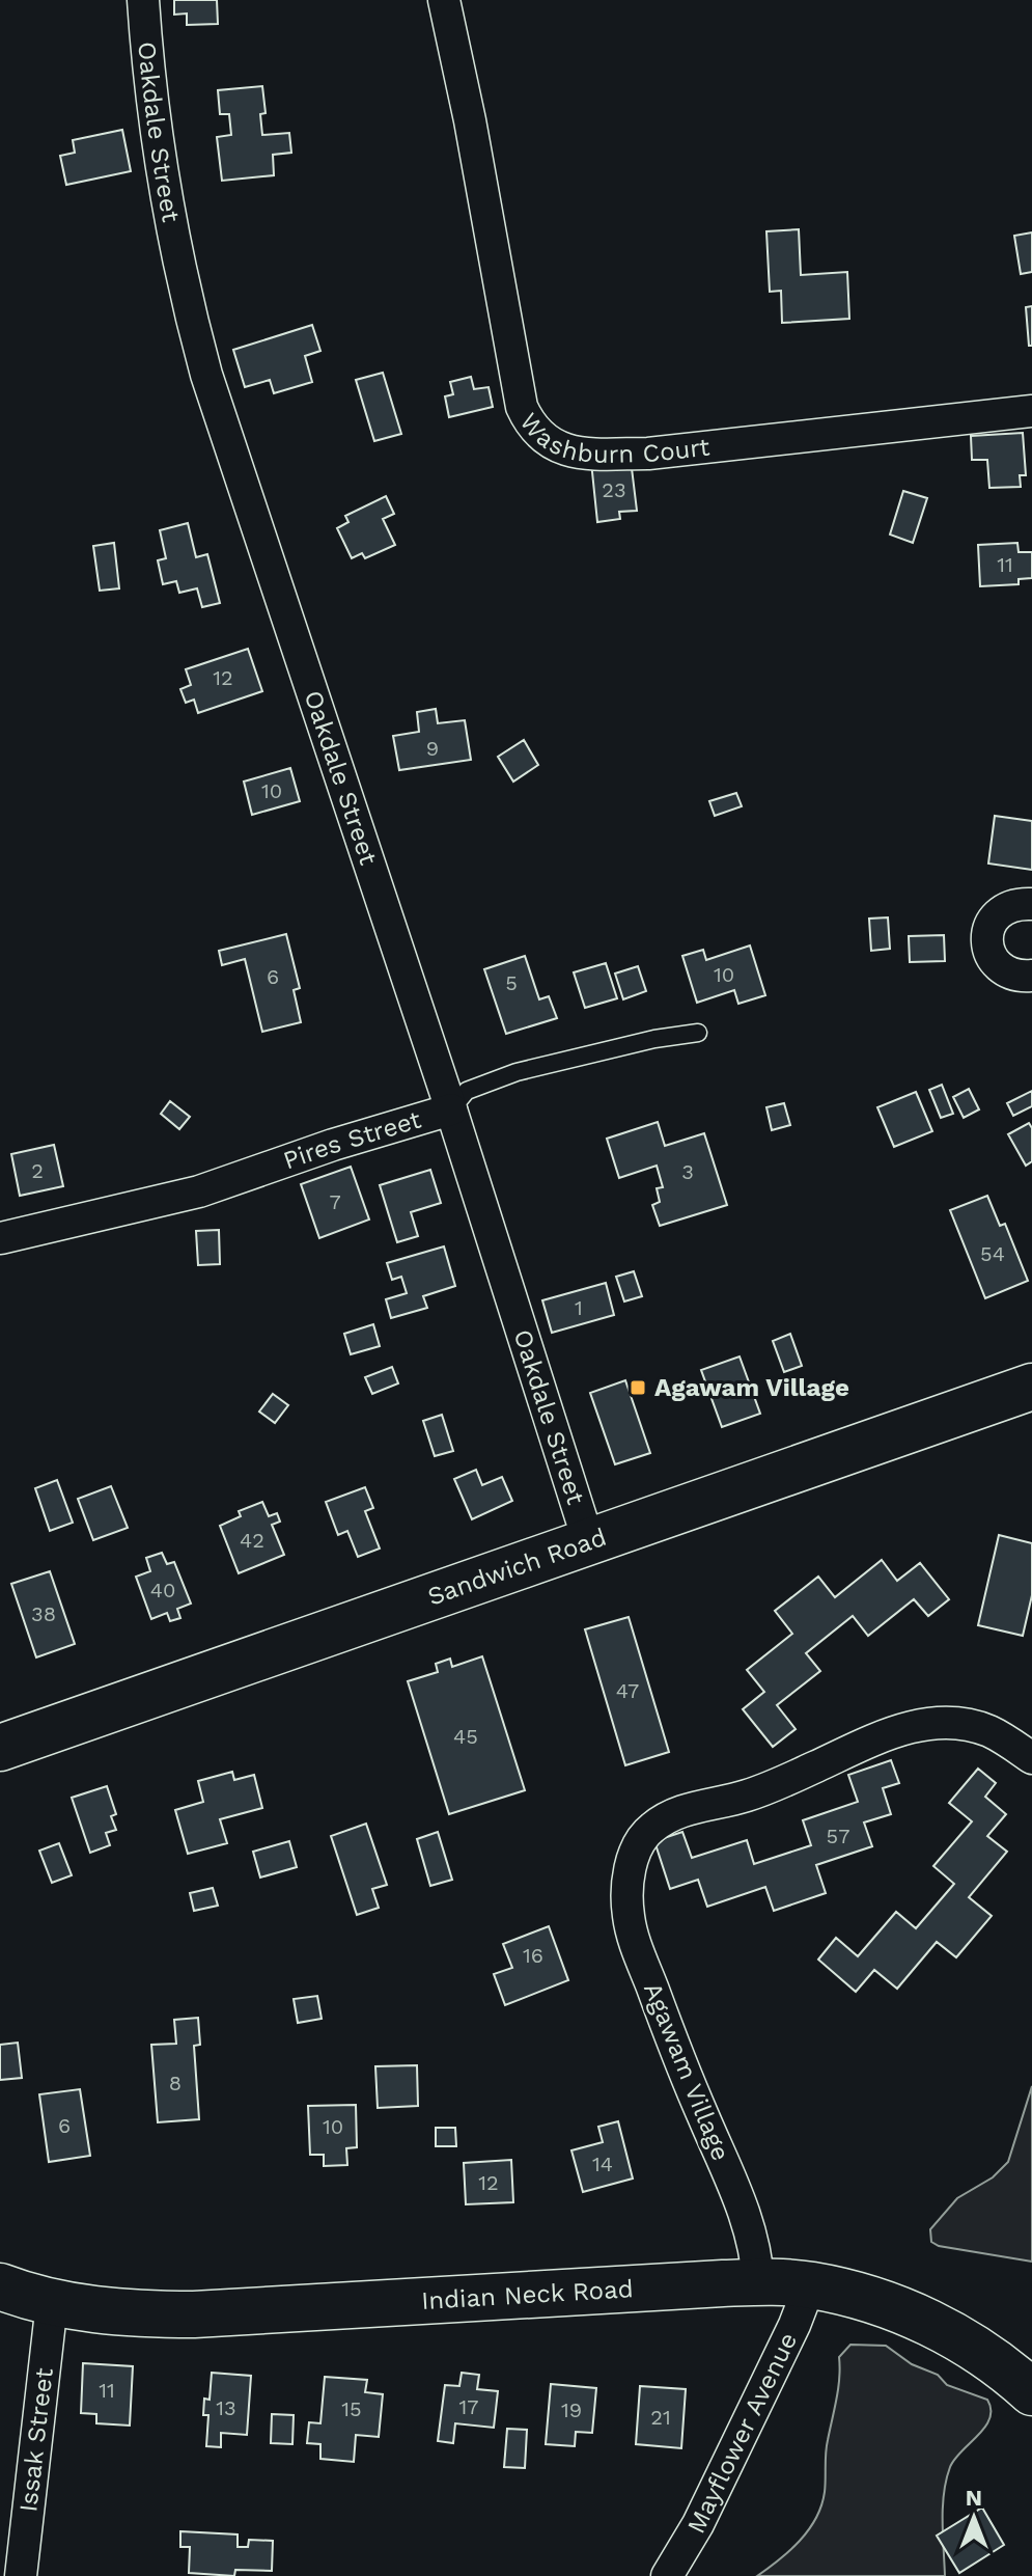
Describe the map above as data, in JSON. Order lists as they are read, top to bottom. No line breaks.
{"streets":{"main road":["Sandwich Road","Indian Neck Road"],"street":["Oakdale Street","Washburn Court","Pires Street","Agawam Village","Mayflower Avenue","Issak Street"]},"crossings":[["Oakdale Street","Pires Street"],["Oakdale Street","Sandwich Road"],["Agawam Village","Indian Neck Road"],["Indian Neck Road","Mayflower Avenue"],["Indian Neck Road","Issak Street"]],"places":{"transit":["Agawam Village"]},"house_numbers":["23","11","12","9","10","10","6","5","2","3","7","54","1","42","40","38","47","45","57","16","8","6","10","14","12","11","17","13","15","19","21"],"north":"top"}
